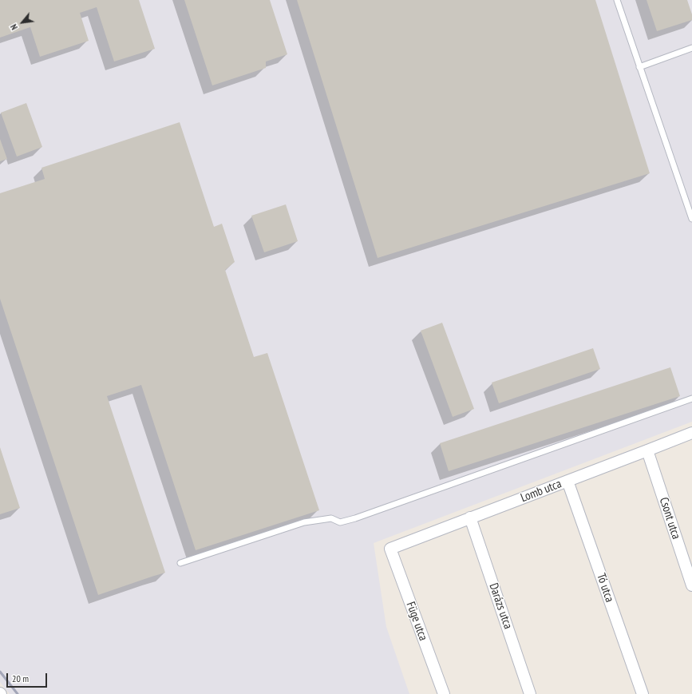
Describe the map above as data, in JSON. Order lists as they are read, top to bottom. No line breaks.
{"streets":{"street":["Lomb utca","Csont utca","Tó utca","Darázs utca","Füge utca"]},"crossings":[["Lomb utca","Csont utca"],["Lomb utca","Tó utca"],["Lomb utca","Darázs utca"],["Lomb utca","Füge utca"]],"scale_bar":"20 m","north":"bottom left"}
